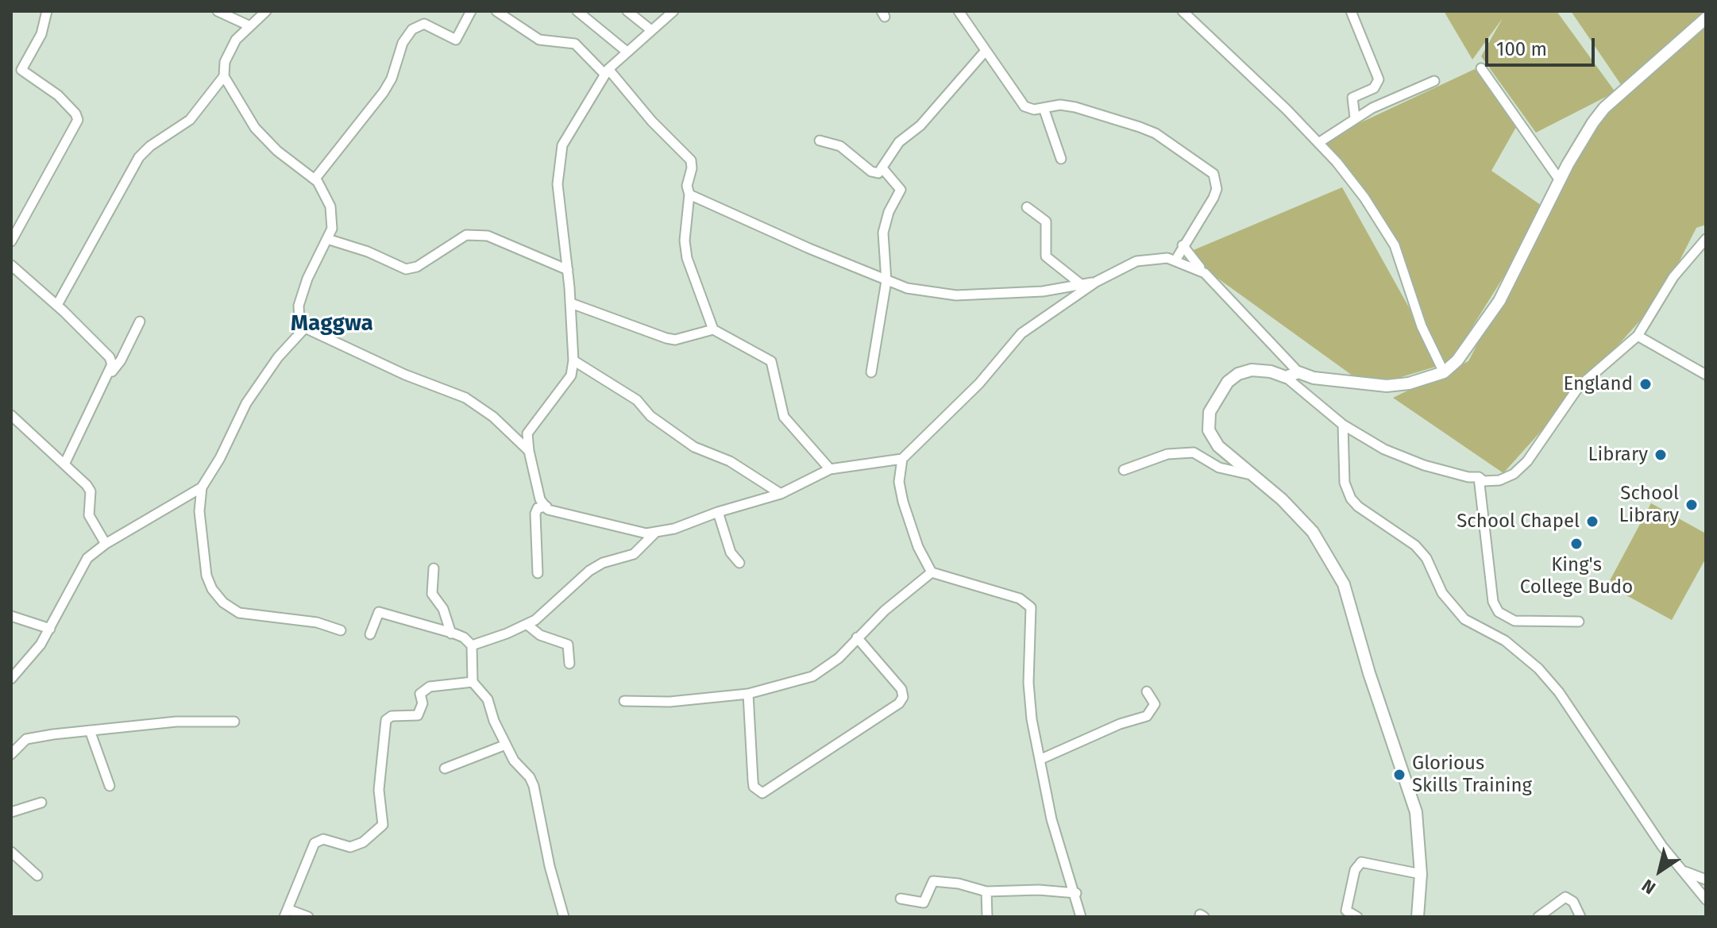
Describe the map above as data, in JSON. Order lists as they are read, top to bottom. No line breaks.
{"districts":["Maggwa"],"places":["England","Library","School Library","School Chapel","King's College Budo","Glorious Skills Training"],"scale_bar":"100 m","north":"bottom left"}
